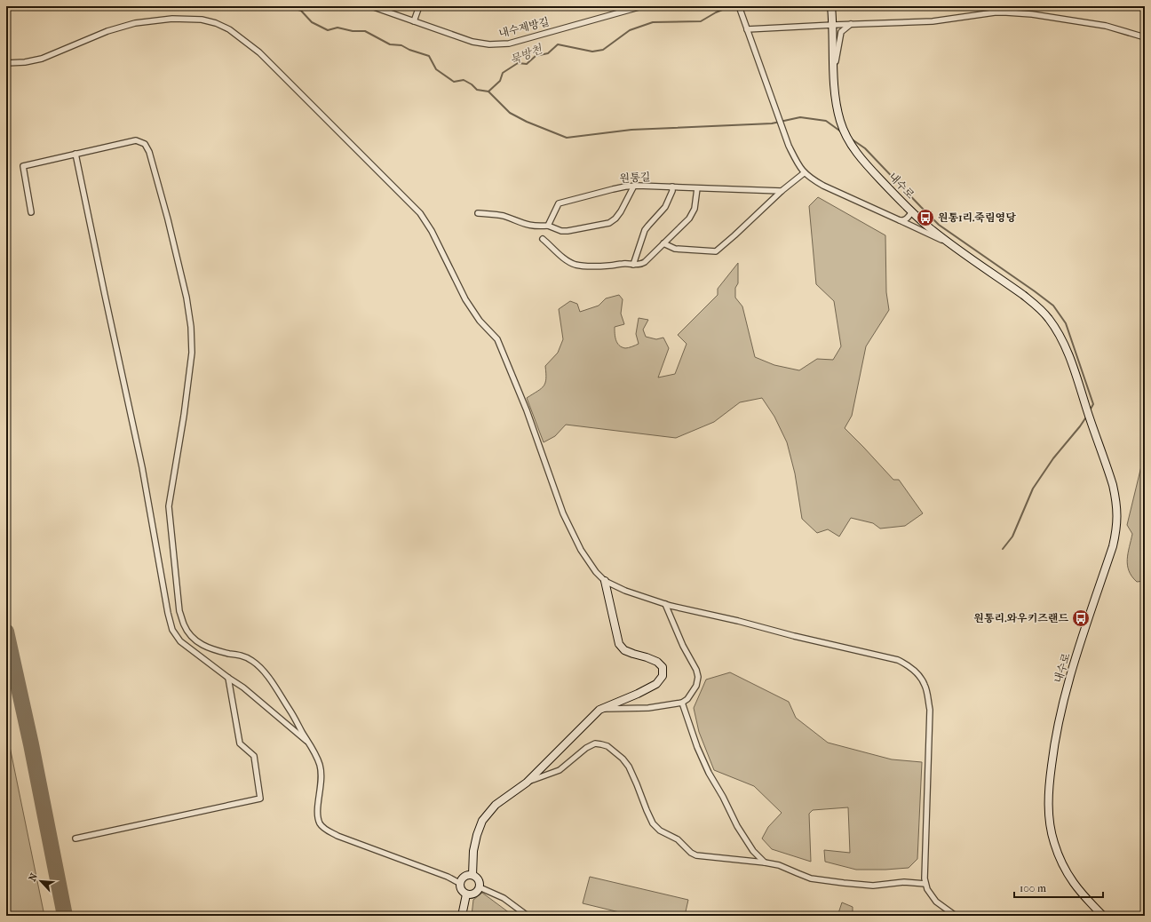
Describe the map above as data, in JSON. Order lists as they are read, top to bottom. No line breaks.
{"streets":{"street":["내수제방길","원통길","내수로"]},"water":["묵방천"],"places":{"bus stop":["원통1리.죽림영당","원통리.와우키즈랜드"]},"scale_bar":"100 m","north":"top left"}
